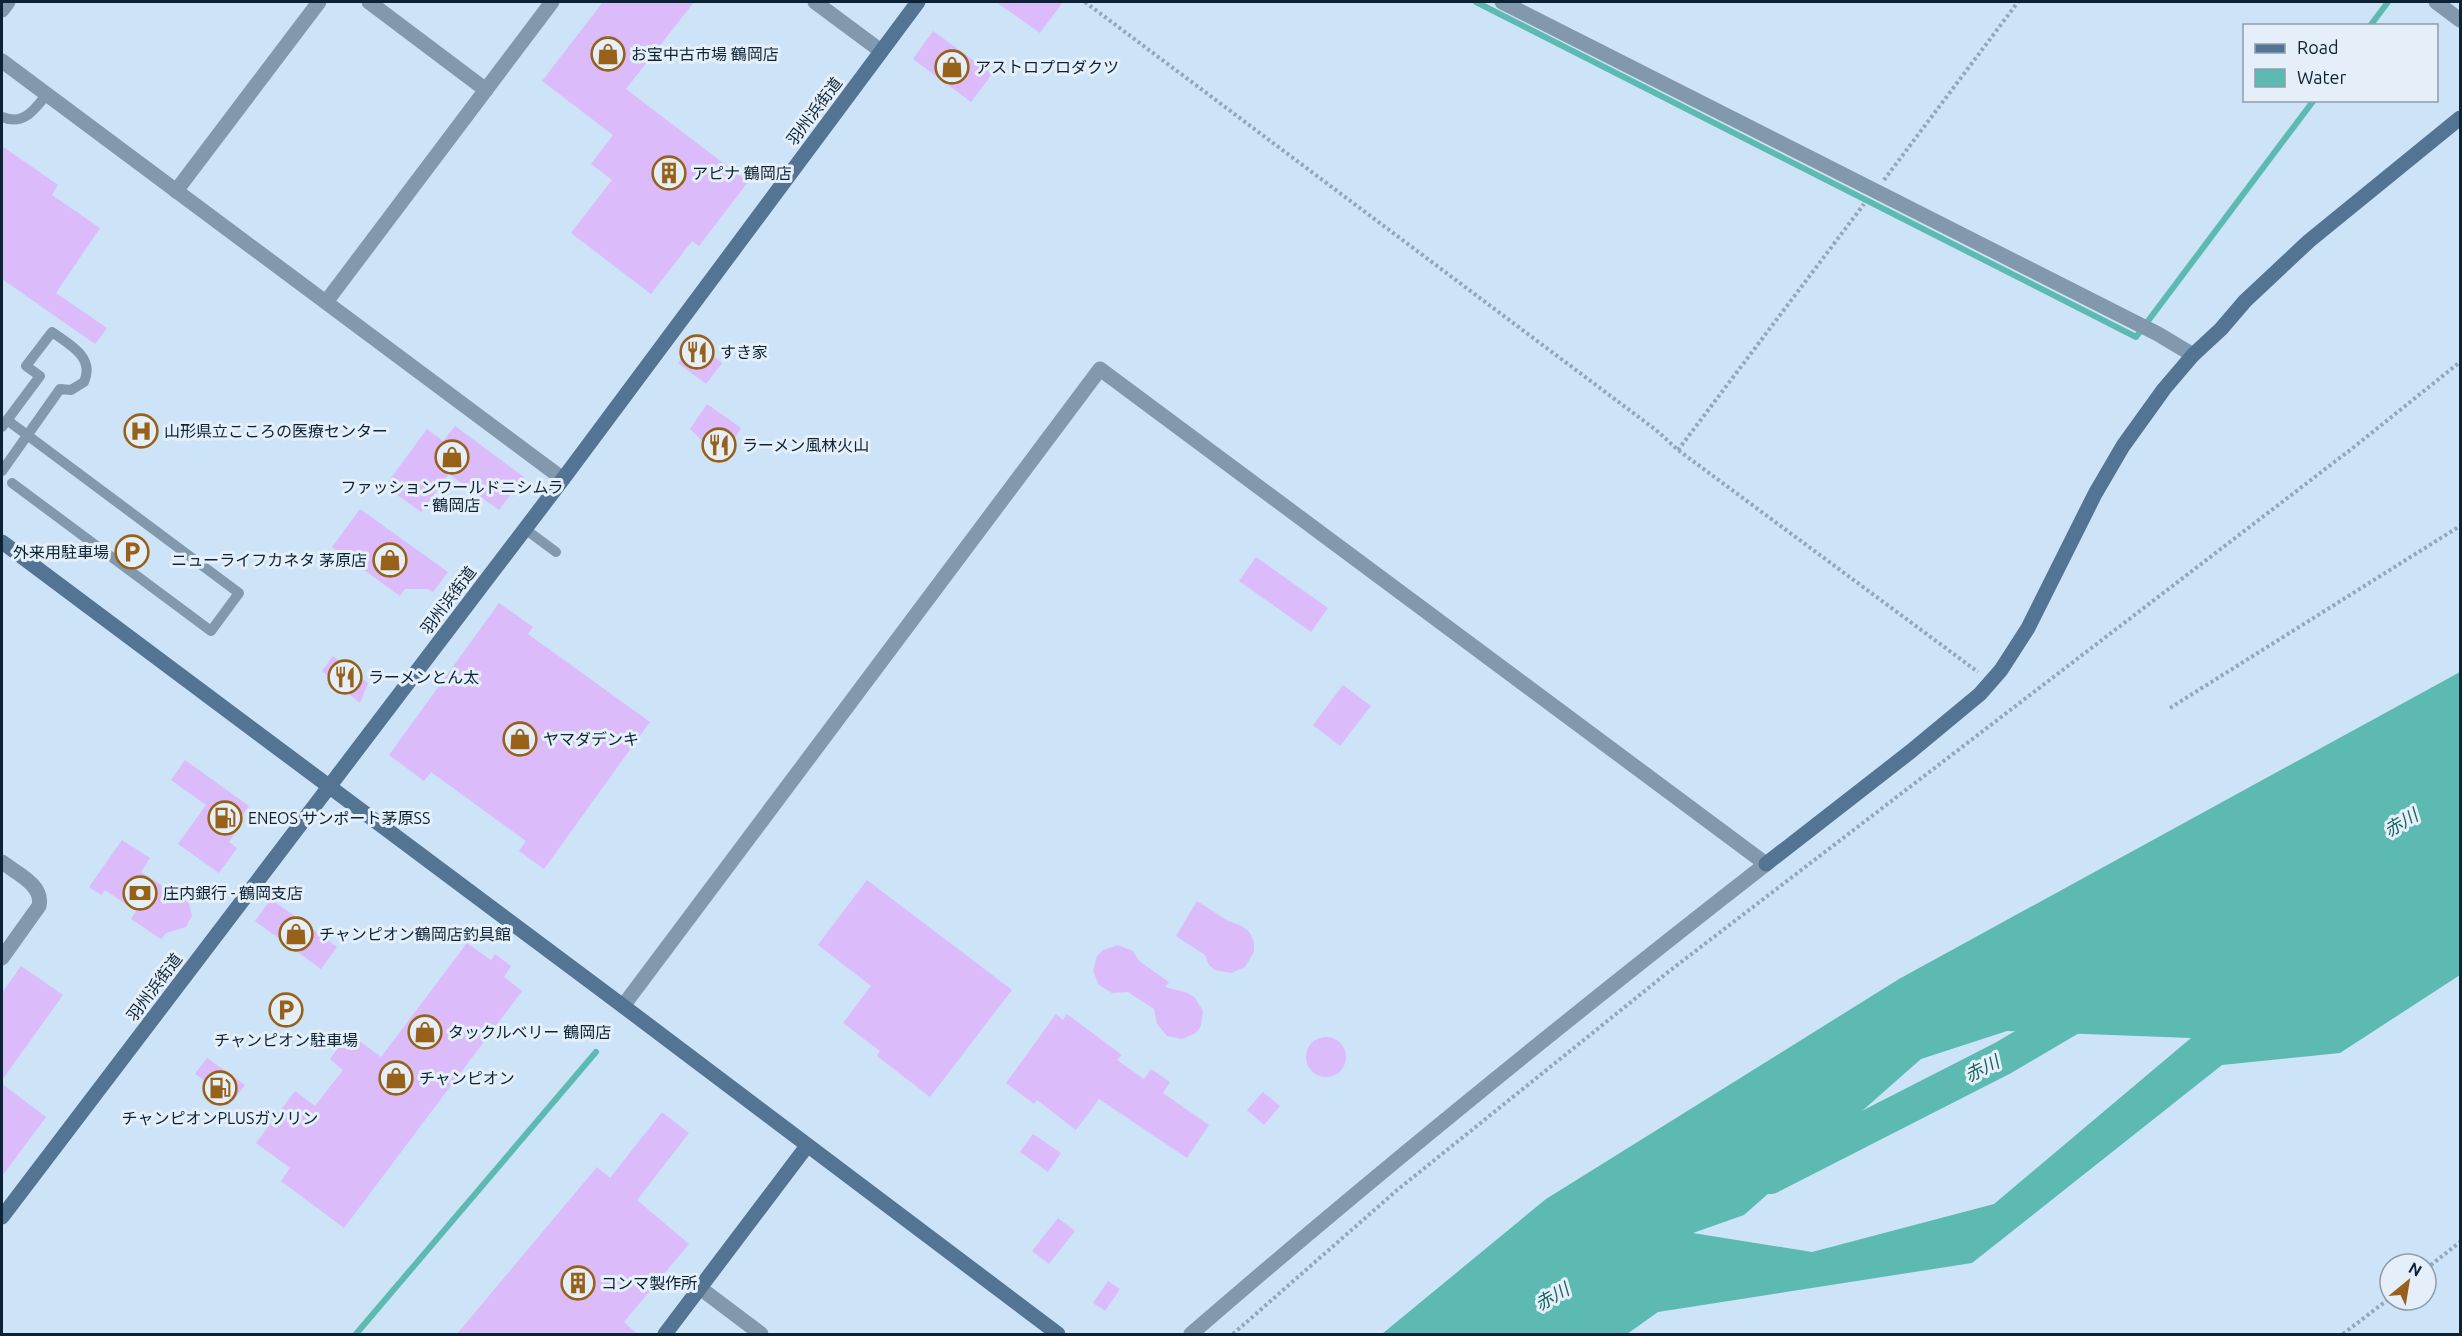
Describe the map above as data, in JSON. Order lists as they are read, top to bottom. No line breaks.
{"streets":{"street":["羽州浜街道"]},"water":["赤川"],"places":{"shop":["お宝中古市場 鶴岡店","アストロプロダクツ","ファッションワールドニシムラ - 鶴岡店","ニューライフカネタ 茅原店","ヤマダデンキ","チャンピオン鶴岡店釣具館","タックルベリー 鶴岡店","チャンピオン"],"building":["アピナ 鶴岡店","コンマ製作所"],"restaurant":["すき家","ラーメン風林火山","ラーメンとん太"],"hospital":["山形県立こころの医療センター"],"parking":["外来用駐車場","チャンピオン駐車場"],"fuel station":["ENEOS サンポート茅原SS","チャンピオンPLUSガソリン"],"bank":["庄内銀行 - 鶴岡支店"]},"legend":["Road","Water"],"north":"top right"}
